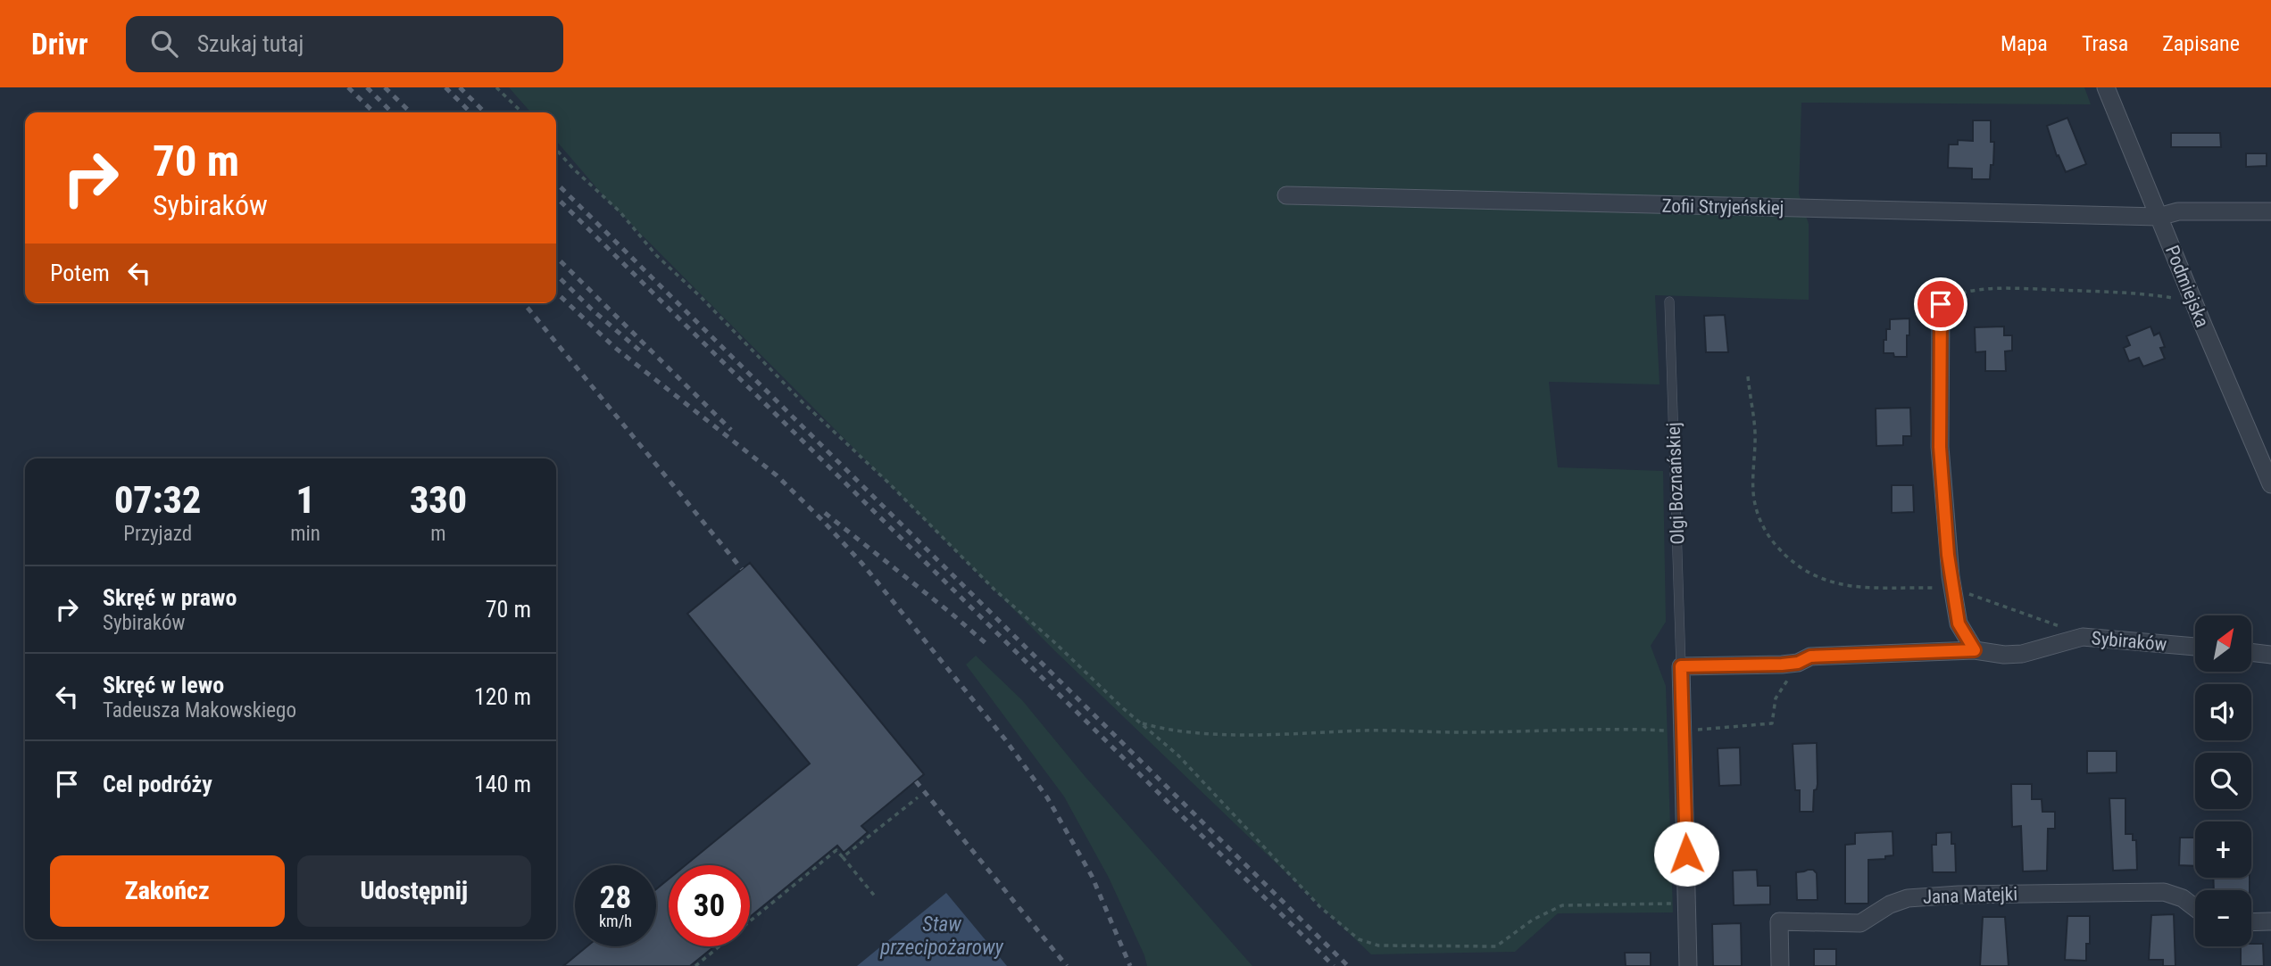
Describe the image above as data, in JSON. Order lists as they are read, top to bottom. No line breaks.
{"streets":{"street":["Zofii Stryjeńskiej","Podmiejska","Sybiraków","Jana Matejki"],"lane":["Olgi Boznańskiej"]},"crossings":[["Zofii Stryjeńskiej","Podmiejska"],["Olgi Boznańskiej","Sybiraków"]],"water":["Staw przecipożarowy"],"north":"top right","page":{"header":"Drivr","search":"Szukaj tutaj","nav":["Mapa","Trasa","Zapisane"],"turn":["70 m","Sybiraków"],"then":"Potem","eta":["07:32","Przyjazd","1","min","330","m"],"list":[{"name":"Skręć w prawo","note":"Sybiraków","value":"70 m"},{"name":"Skręć w lewo","note":"Tadeusza Makowskiego","value":"120 m"},{"name":"Cel podróży","value":"140 m"}],"map_buttons":["+","−"],"buttons":["Zakończ","Udostępnij"],"speed":"28 km/h","limit":"30"}}
